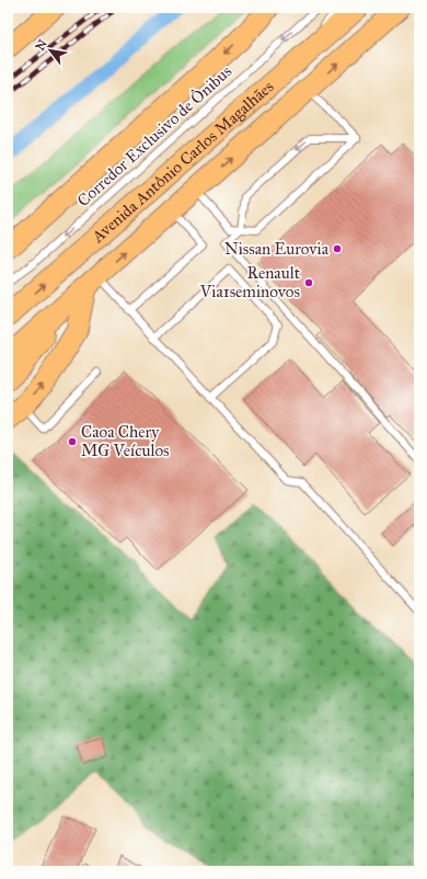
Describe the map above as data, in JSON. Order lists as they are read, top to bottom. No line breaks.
{"streets":{"highway":["Avenida Antônio Carlos Magalhães"],"lane":["Corredor Exclusivo de Ônibus"]},"one_way":["Corredor Exclusivo de Ônibus"],"places":["Nissan Eurovia","Renault Via1seminovos","Caoa Chery MG Veículos"],"north":"top left"}
